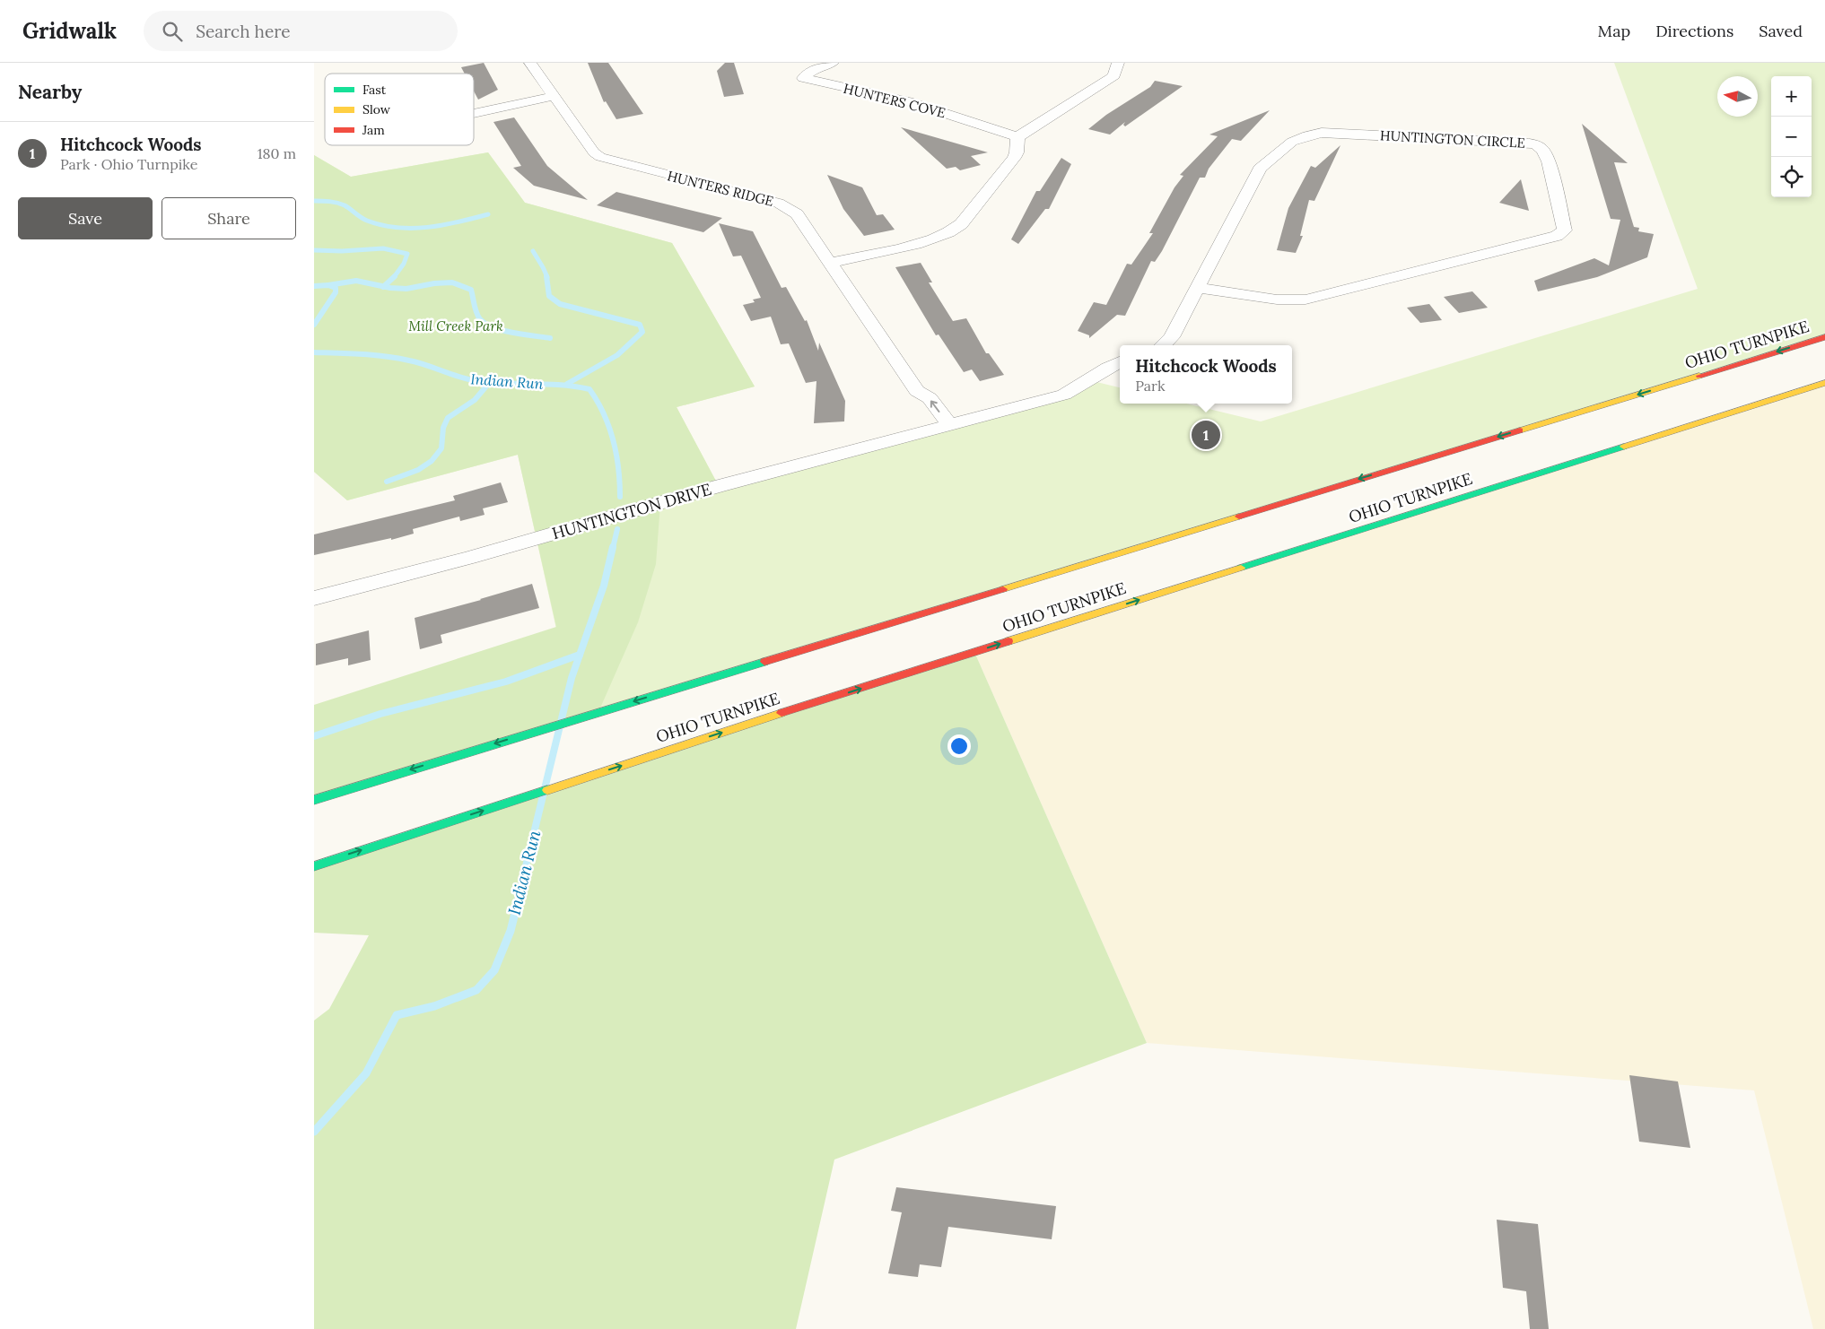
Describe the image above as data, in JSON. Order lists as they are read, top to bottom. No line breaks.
{"streets":{"highway":["OHIO TURNPIKE"],"street":["HUNTERS COVE","HUNTINGTON CIRCLE","HUNTERS RIDGE","HUNTINGTON DRIVE"]},"crossings":[["HUNTERS RIDGE","HUNTINGTON DRIVE"]],"water":["Indian Run"],"parks":["Mill Creek Park"],"legend":["Fast","Slow","Jam"],"north":"left","page":{"header":"Gridwalk","search":"Search here","nav":["Map","Directions","Saved"],"heading":"Nearby","map_buttons":["+","−"],"list":[{"mark":"1","name":"Hitchcock Woods","note":"Park · Ohio Turnpike","value":"180 m"}],"buttons":["Save","Share"],"popup":["Hitchcock Woods","Park"],"pins":"1"}}
